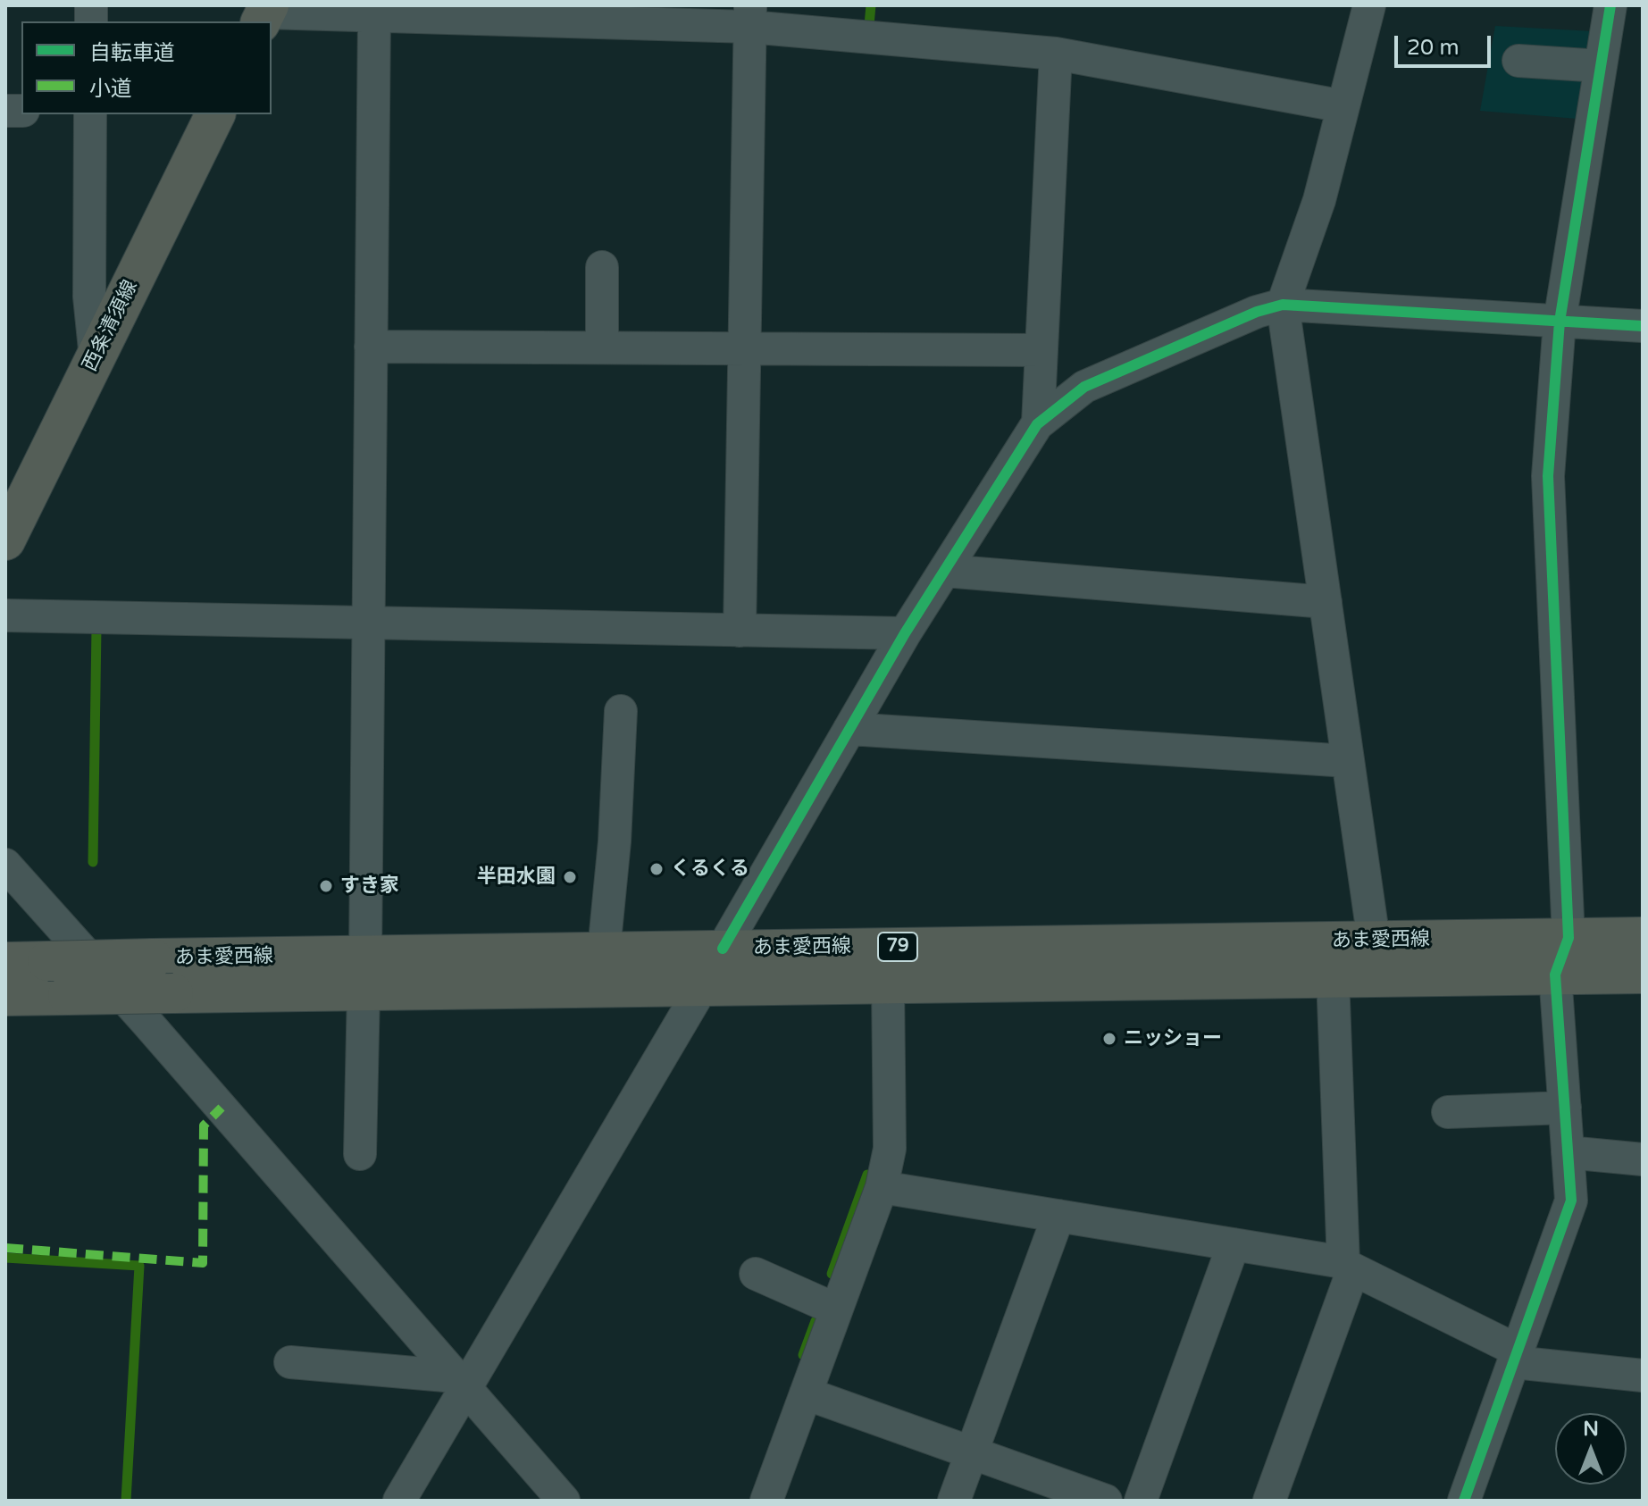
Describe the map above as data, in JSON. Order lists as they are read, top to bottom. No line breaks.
{"streets":{"main road":["西条清須線","あま愛西線","79"]},"places":["くるくる","半田水園","すき家","ニッショー"],"legend":["自転車道","小道"],"scale_bar":"20 m","north":"top"}
